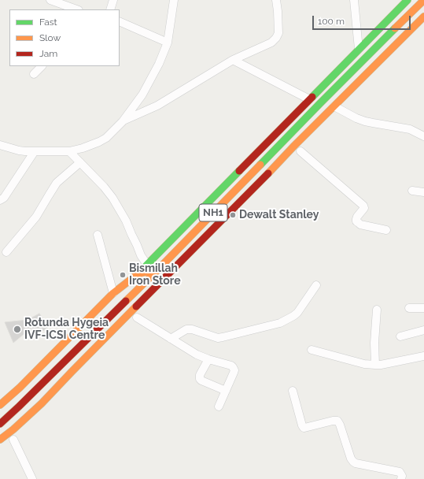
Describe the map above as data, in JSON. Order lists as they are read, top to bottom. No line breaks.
{"streets":{"highway":["NH1"]},"places":["Dewalt Stanley","Bismillah Iron Store","Rotunda Hygeia IVF-ICSI Centre"],"legend":["Fast","Slow","Jam"],"scale_bar":"100 m"}
